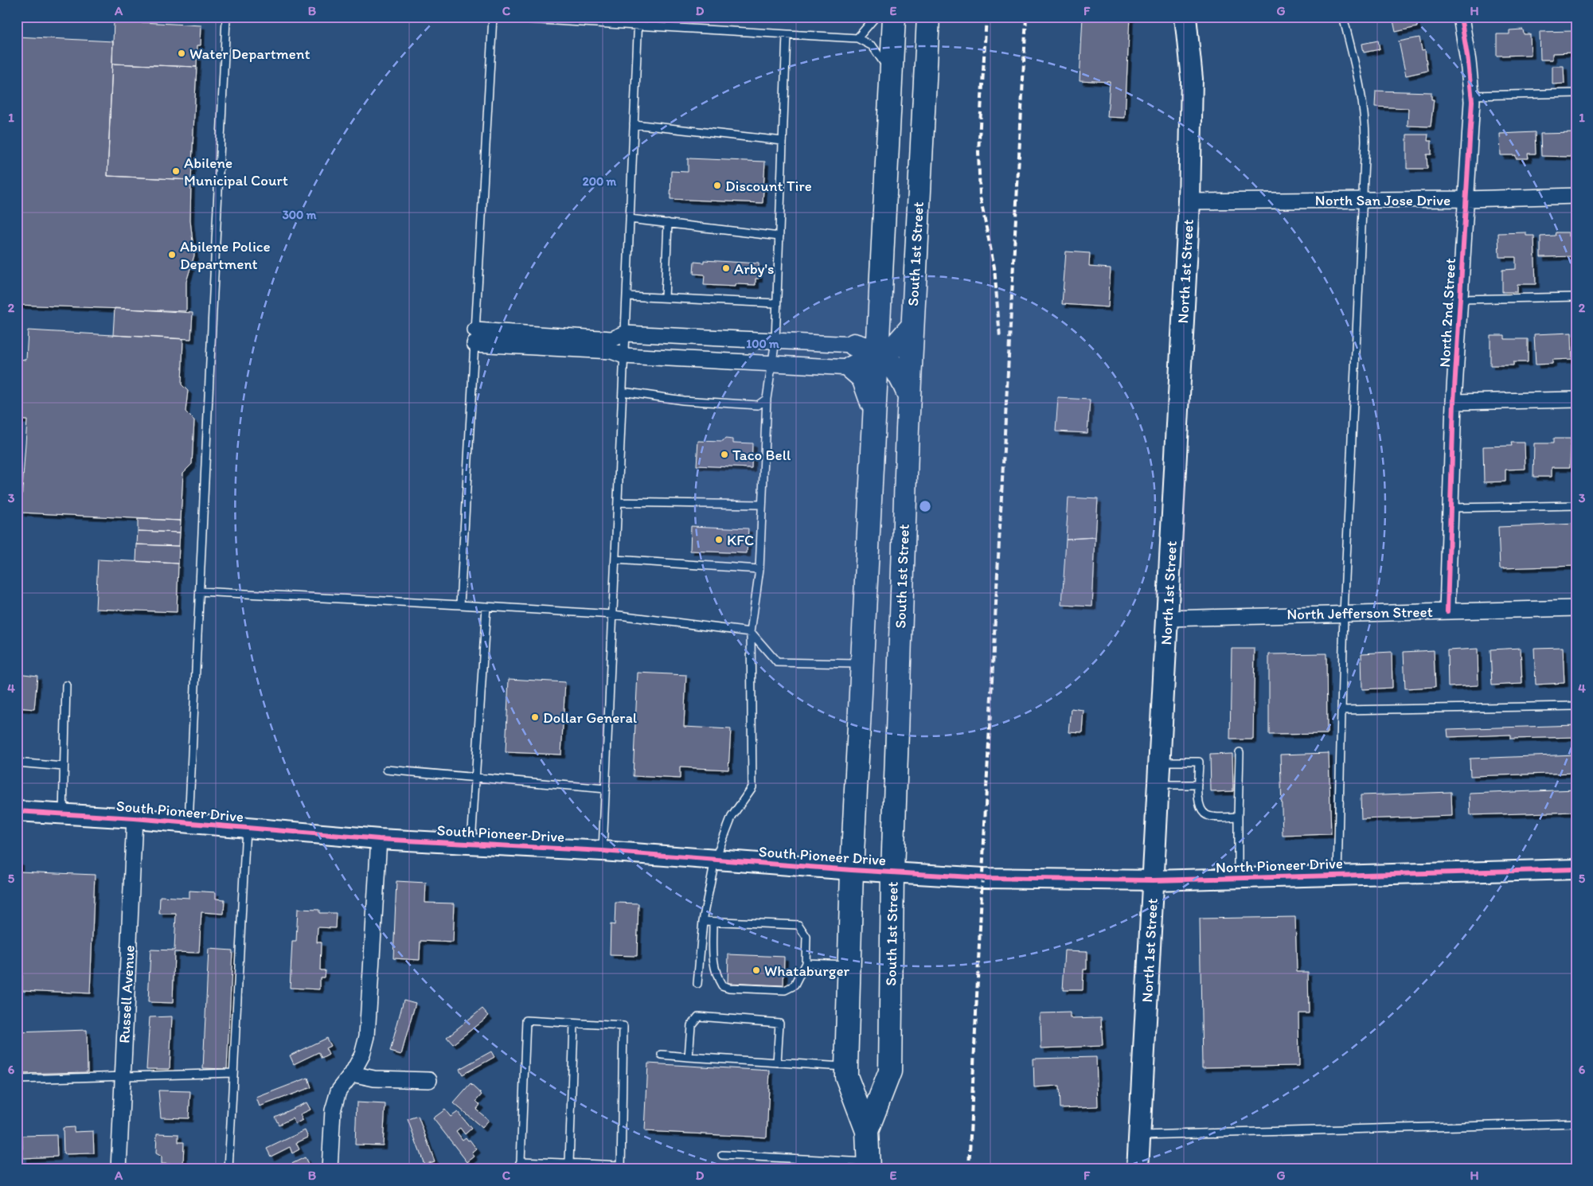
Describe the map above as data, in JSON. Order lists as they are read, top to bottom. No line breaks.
{"streets":{"main road":["South 1st Street","North 1st Street"],"street":["North San Jose Drive","North 2nd Street","North Jefferson Street","South Pioneer Drive","North Pioneer Drive","Russell Avenue"]},"crossings":[["North San Jose Drive","North 1st Street"],["North San Jose Drive","North 2nd Street"],["South 1st Street","South Pioneer Drive"],["North 1st Street","North Jefferson Street"],["North 1st Street","North Pioneer Drive"],["North 2nd Street","North Jefferson Street"],["South Pioneer Drive","North Pioneer Drive"],["South Pioneer Drive","Russell Avenue"]],"places":["Water Department","Abilene Municipal Court","Discount Tire","Abilene Police Department","Arby's","Taco Bell","KFC","Dollar General","Whataburger"],"grid":{"columns":["A","B","C","D","E","F","G","H"],"rows":["1","2","3","4","5","6"]},"rings":["200 m","300 m","100 m"]}
